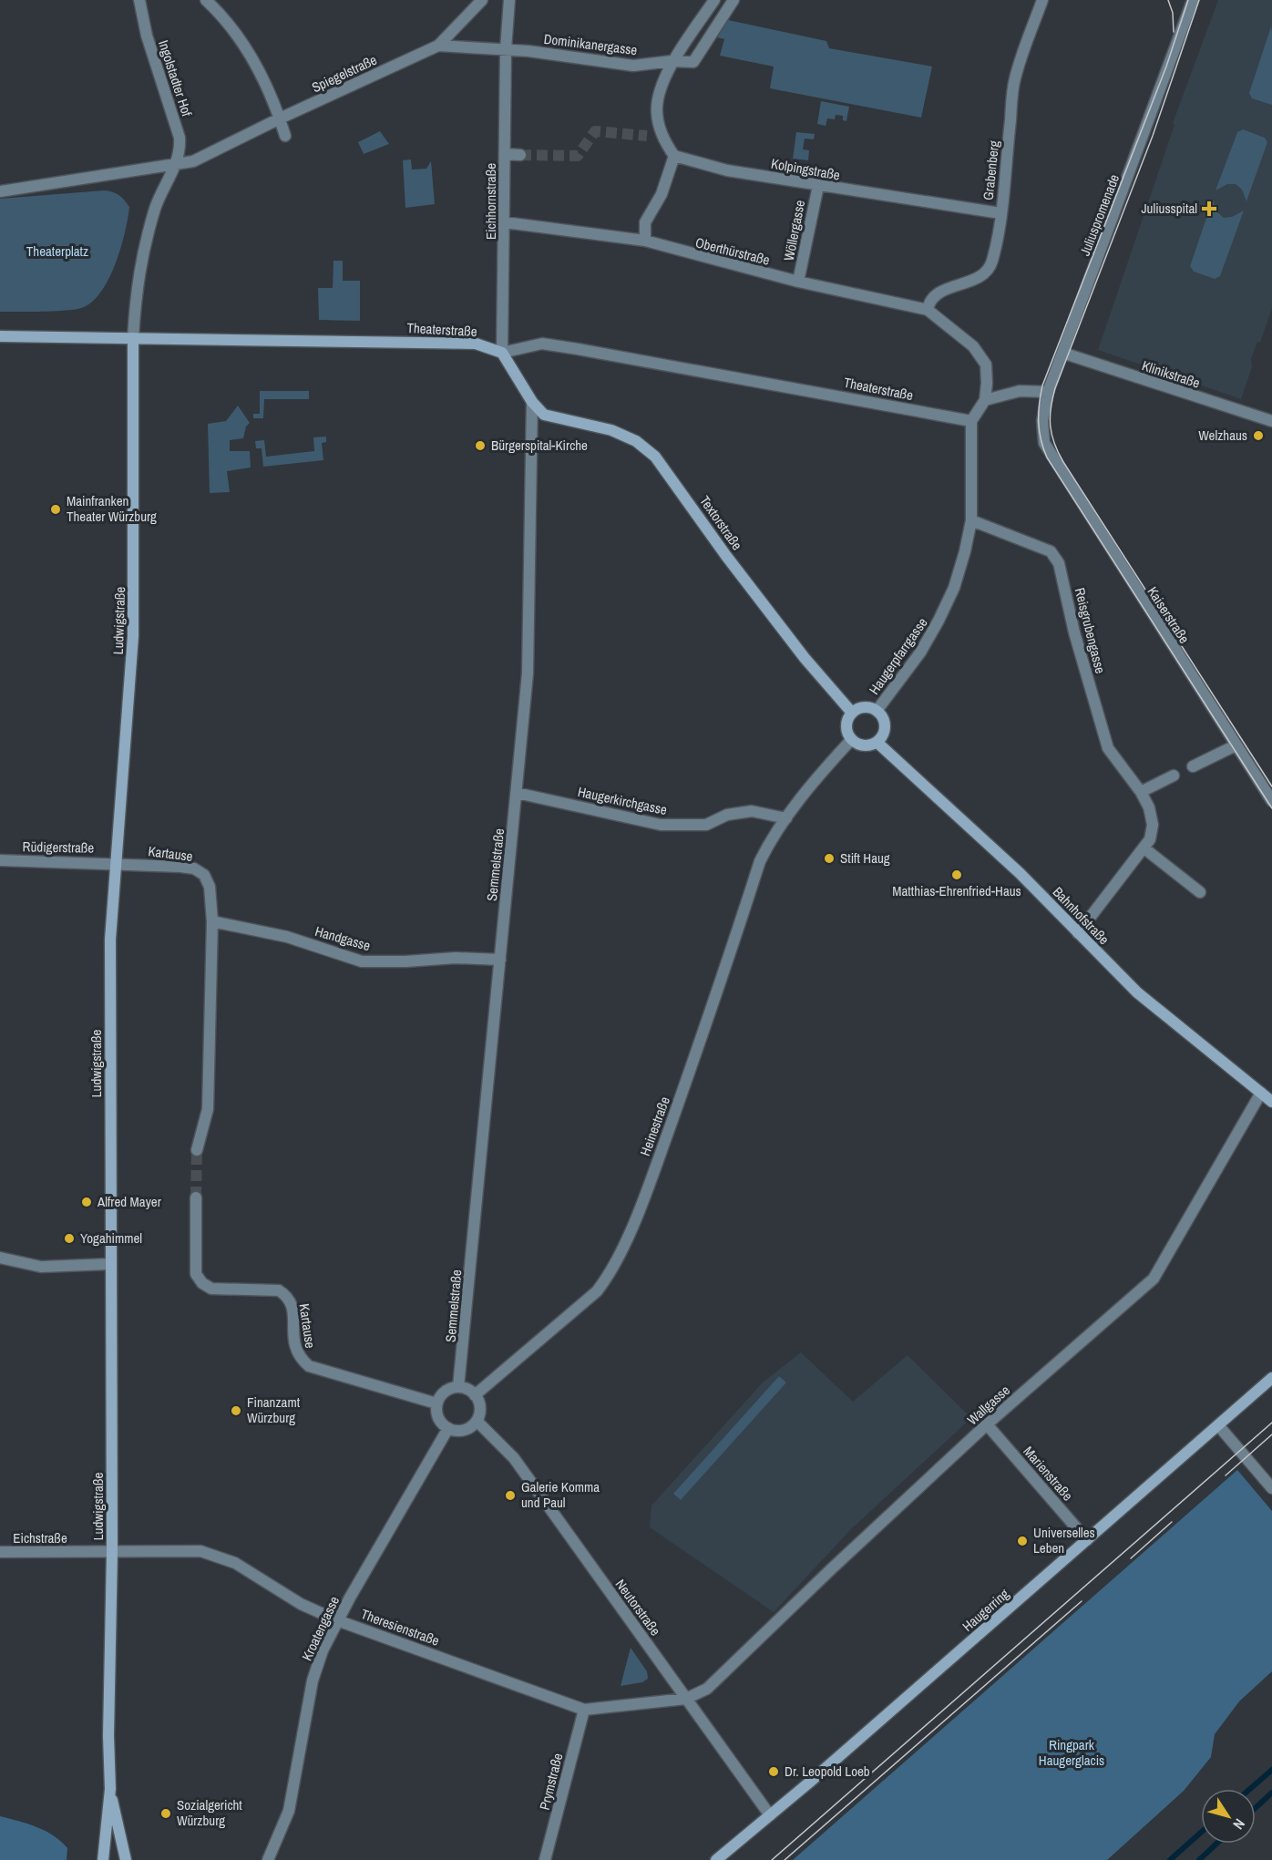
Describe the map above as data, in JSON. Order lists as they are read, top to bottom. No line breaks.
{"streets":{"street":["Dominikanergasse","Spiegelstraße","Ingolstadter Hof","Kolpingstraße","Grabenberg","Eichhornstraße","Juliuspromenade","Wöllergasse","Oberthürstraße","Theaterstraße","Klinikstraße","Textorstraße","Kaiserstraße","Ludwigstraße","Reisgrubengasse","Haugerpfarrgasse","Haugerkirchgasse","Rüdigerstraße","Kartause","Semmelstraße","Bahnhofstraße","Handgasse","Heinestraße","Wallgasse","Marienstraße","Eichstraße","Neutorstraße","Haugerring","Theresienstraße","Kroatengasse","Prymstraße"]},"crossings":[["Dominikanergasse","Eichhornstraße"],["Spiegelstraße","Ingolstadter Hof"],["Kolpingstraße","Grabenberg"],["Kolpingstraße","Wöllergasse"],["Grabenberg","Oberthürstraße"],["Eichhornstraße","Oberthürstraße"],["Eichhornstraße","Theaterstraße"],["Juliuspromenade","Klinikstraße"],["Juliuspromenade","Kaiserstraße"],["Wöllergasse","Oberthürstraße"],["Theaterstraße","Ludwigstraße"],["Theaterstraße","Haugerpfarrgasse"],["Textorstraße","Haugerpfarrgasse"],["Textorstraße","Semmelstraße"],["Textorstraße","Bahnhofstraße"],["Ludwigstraße","Rüdigerstraße"],["Ludwigstraße","Kartause"],["Ludwigstraße","Eichstraße"],["Ludwigstraße","Theresienstraße"],["Reisgrubengasse","Haugerpfarrgasse"],["Reisgrubengasse","Bahnhofstraße"],["Haugerpfarrgasse","Bahnhofstraße"],["Haugerkirchgasse","Semmelstraße"],["Haugerkirchgasse","Heinestraße"],["Rüdigerstraße","Kartause"],["Kartause","Semmelstraße"],["Kartause","Handgasse"],["Kartause","Heinestraße"],["Kartause","Neutorstraße"],["Kartause","Kroatengasse"],["Semmelstraße","Handgasse"],["Semmelstraße","Heinestraße"],["Semmelstraße","Neutorstraße"],["Semmelstraße","Kroatengasse"],["Bahnhofstraße","Wallgasse"],["Heinestraße","Neutorstraße"],["Heinestraße","Kroatengasse"],["Wallgasse","Marienstraße"],["Wallgasse","Neutorstraße"],["Wallgasse","Theresienstraße"],["Marienstraße","Haugerring"],["Eichstraße","Theresienstraße"],["Neutorstraße","Haugerring"],["Neutorstraße","Theresienstraße"],["Neutorstraße","Kroatengasse"],["Theresienstraße","Kroatengasse"],["Theresienstraße","Prymstraße"]],"parks":["Theaterplatz","Ringpark Haugerglacis"],"places":{"health":["Juliusspital"],"other":["Welzhaus","Bürgerspital-Kirche","Mainfranken Theater Würzburg","Stift Haug","Matthias-Ehrenfried-Haus","Alfred Mayer","Yogahimmel","Finanzamt Würzburg","Galerie Komma und Paul","Universelles Leben","Dr. Leopold Loeb","Sozialgericht Würzburg"]},"north":"bottom right"}
